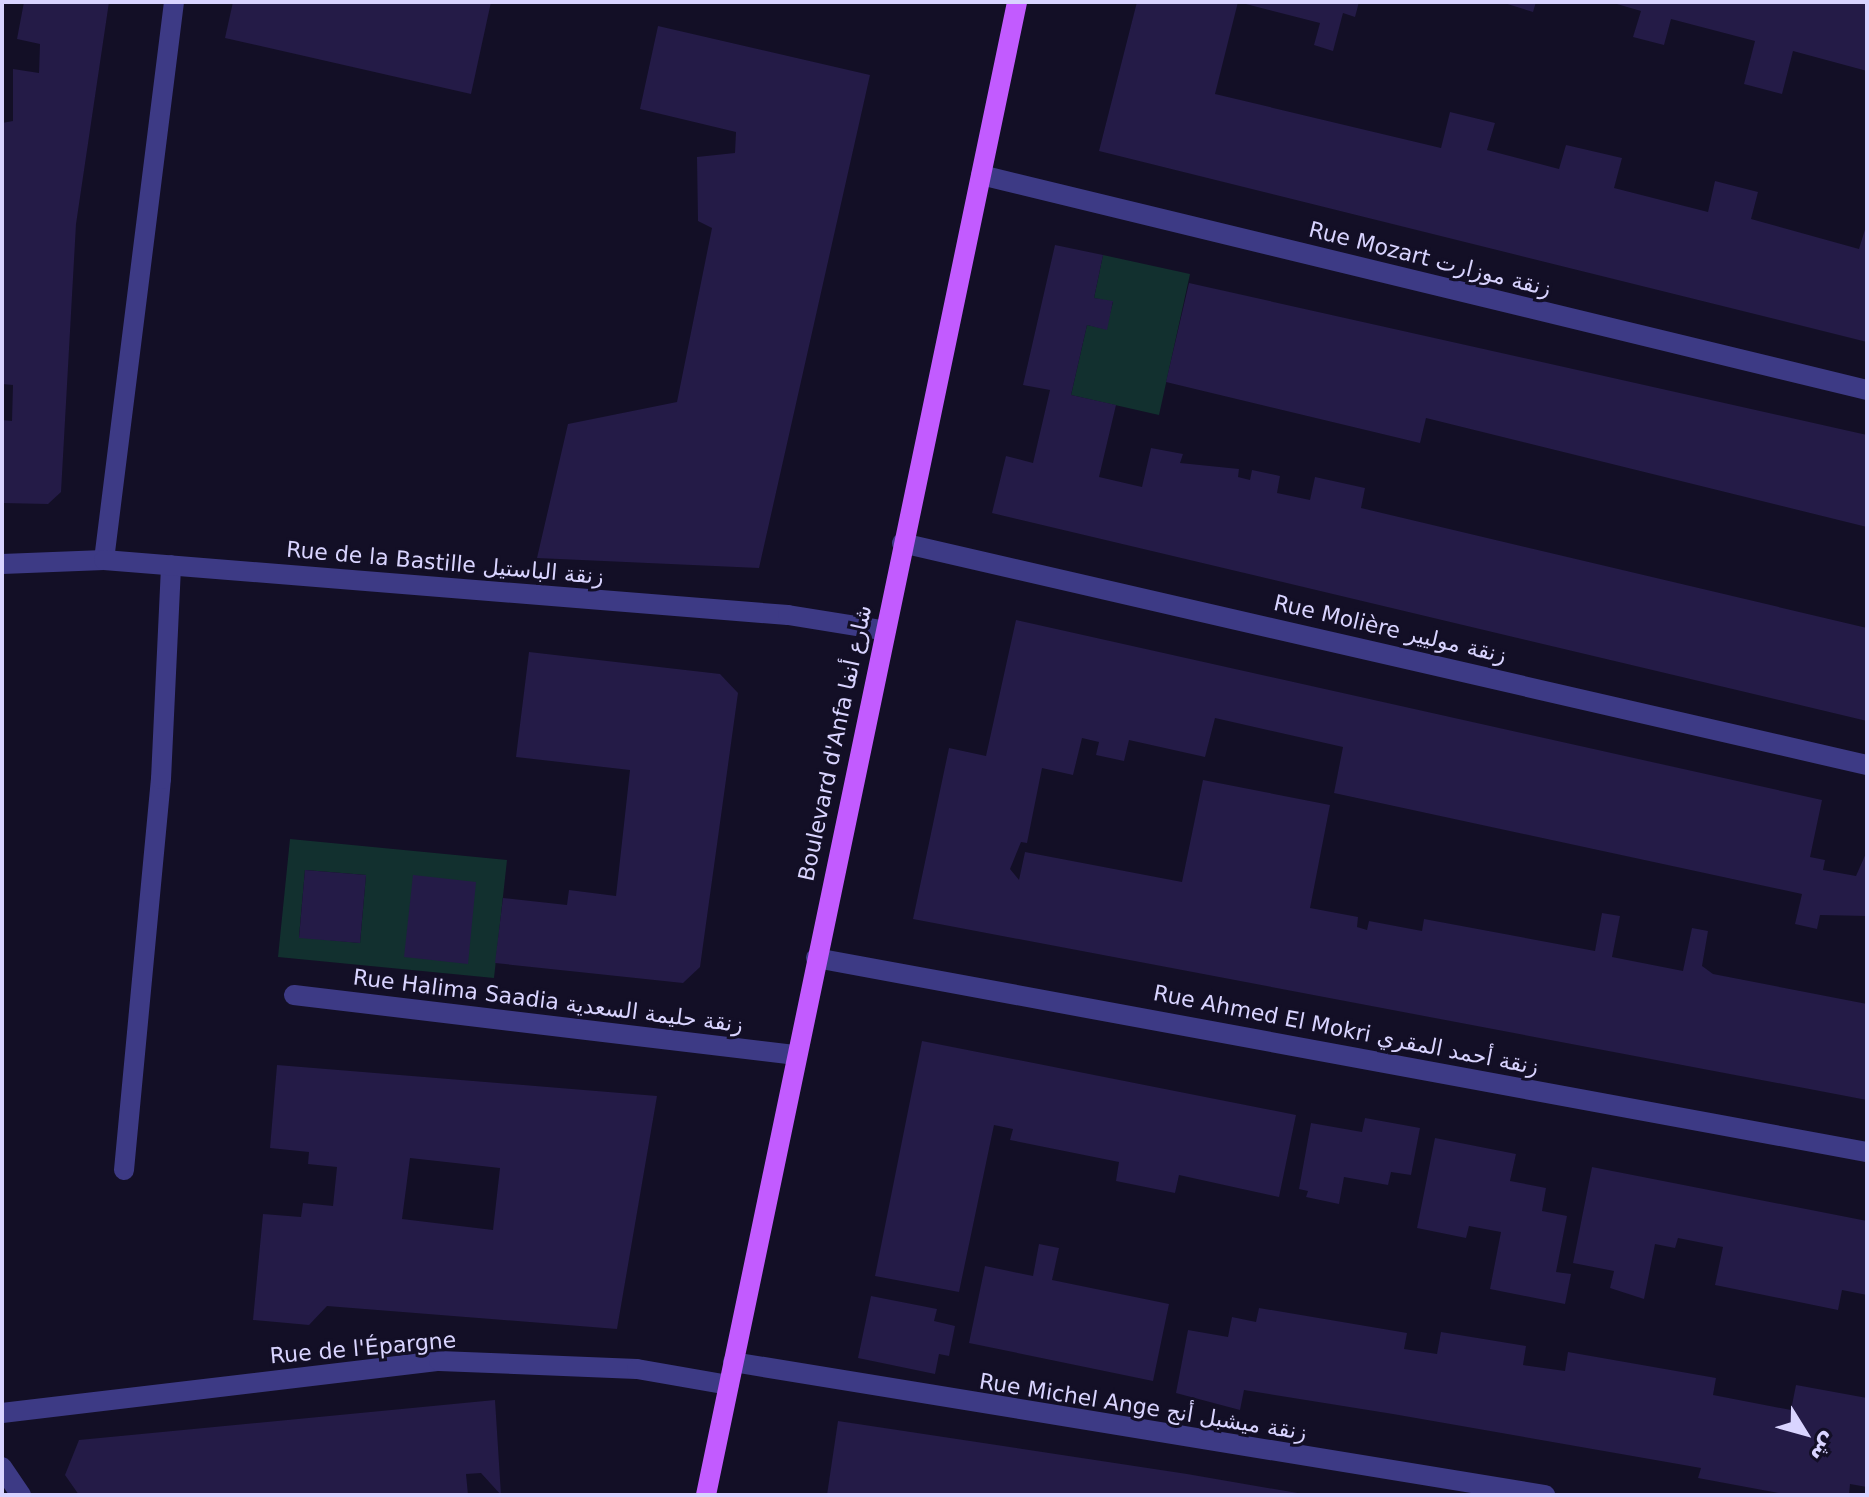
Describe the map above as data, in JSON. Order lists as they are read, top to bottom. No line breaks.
{"streets":{"main road":["Boulevard d'Anfa شارع أنفا"],"street":["Rue Mozart زنقة موزارت","Rue de la Bastille زنقة الباستيل","Rue Molière زنقة موليير","Rue Halima Saadia زنقة حليمة السعدية","Rue Ahmed El Mokri زنقة أحمد المقري","Rue de l'Épargne","Rue Michel Ange زنقة ميشبل أنج"]},"crossings":[["Rue Mozart زنقة موزارت","Boulevard d'Anfa شارع أنفا"],["Rue de la Bastille زنقة الباستيل","Boulevard d'Anfa شارع أنفا"],["Rue Molière زنقة موليير","Boulevard d'Anfa شارع أنفا"],["Boulevard d'Anfa شارع أنفا","Rue Halima Saadia زنقة حليمة السعدية"],["Boulevard d'Anfa شارع أنفا","Rue Ahmed El Mokri زنقة أحمد المقري"],["Boulevard d'Anfa شارع أنفا","Rue de l'Épargne"],["Boulevard d'Anfa شارع أنفا","Rue Michel Ange زنقة ميشبل أنج"]],"north":"bottom right"}
